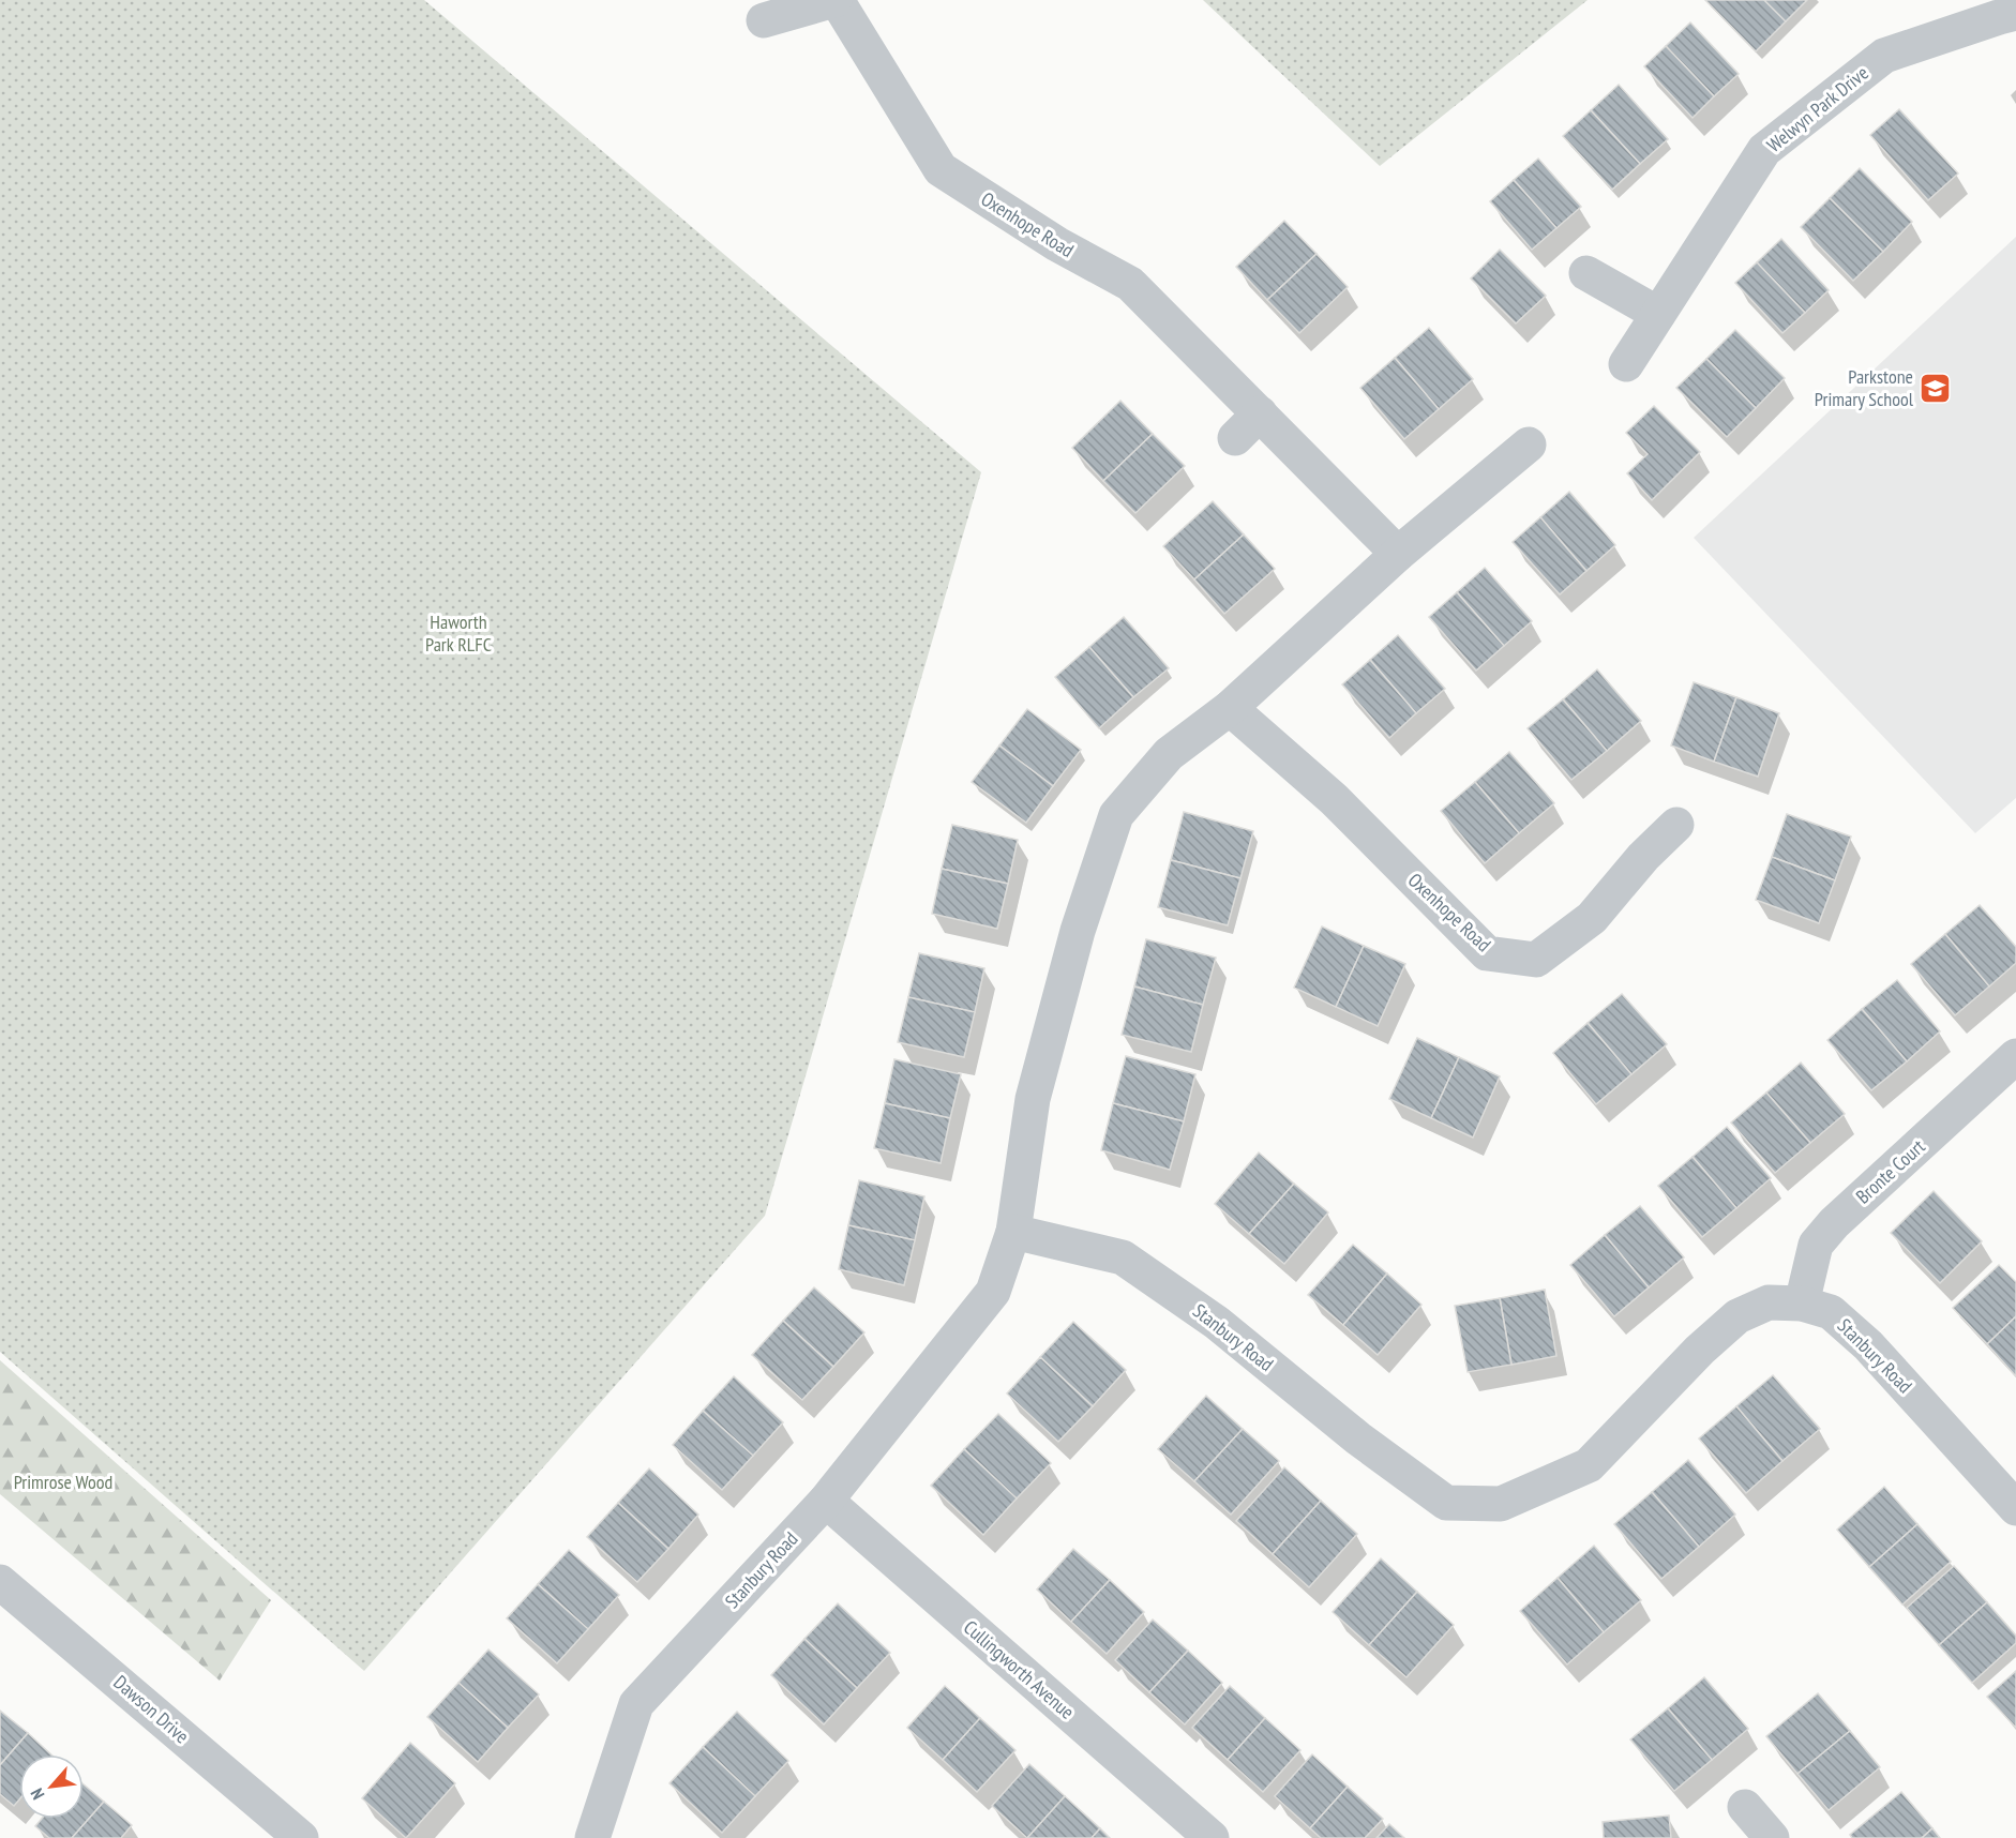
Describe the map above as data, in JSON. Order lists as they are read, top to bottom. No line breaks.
{"streets":{"street":["Welwyn Park Drive","Oxenhope Road","Bronte Court","Stanbury Road","Cullingworth Avenue","Dawson Drive"]},"crossings":[["Bronte Court","Stanbury Road"],["Stanbury Road","Cullingworth Avenue"]],"parks":["Haworth Park RLFC","Primrose Wood"],"places":{"school or university":["Parkstone Primary School"]},"north":"bottom left"}
